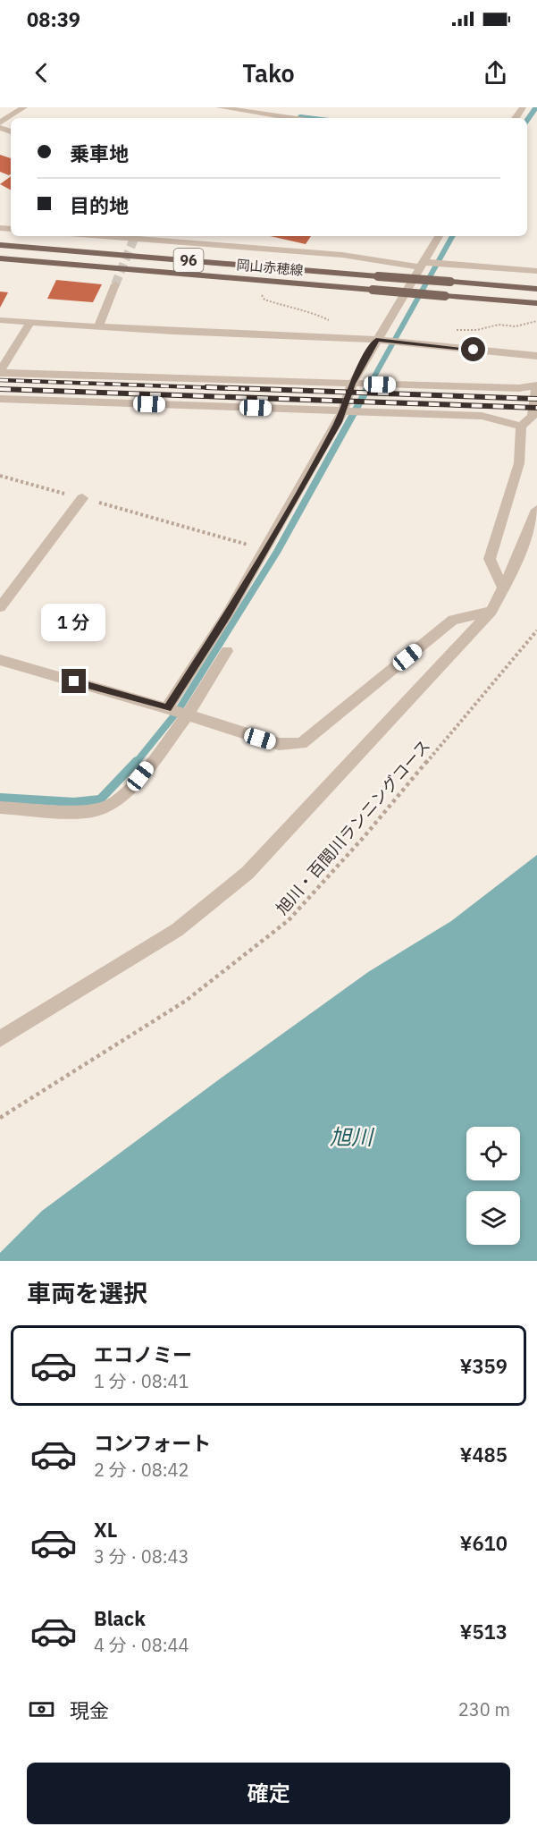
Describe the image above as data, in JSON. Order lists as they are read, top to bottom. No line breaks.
{"streets":{"main road":["96","岡山赤穂線"],"path":["旭川・百間川ランニングコース"]},"water":["旭川"],"page":{"status":"08:39","header":"Tako","banner":["乗車地","目的地"],"bubble":"1 分","heading":"車両を選択","list":[{"name":"エコノミー","note":"1 分 · 08:41","value":"¥359"},{"name":"コンフォート","note":"2 分 · 08:42","value":"¥485"},{"name":"XL","note":"3 分 · 08:43","value":"¥610"},{"name":"Black","note":"4 分 · 08:44","value":"¥513"}],"pay":["現金","230 m"],"buttons":"確定"}}
